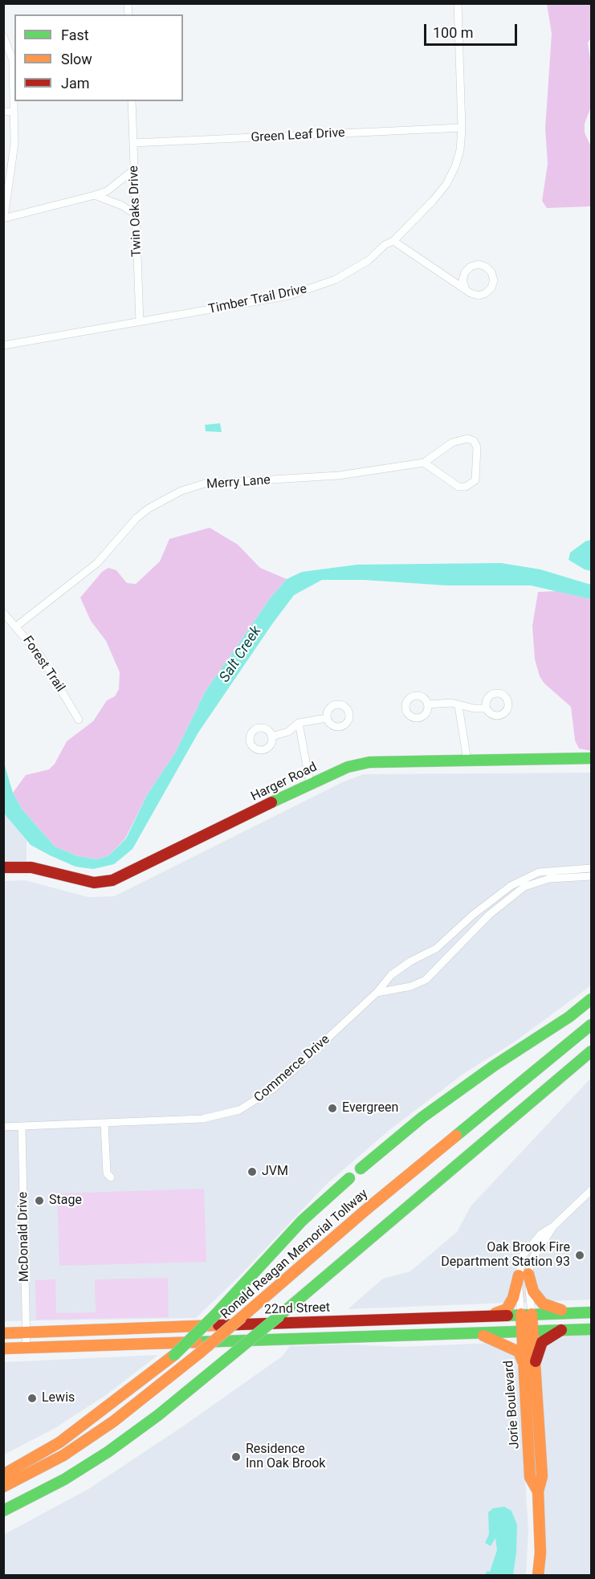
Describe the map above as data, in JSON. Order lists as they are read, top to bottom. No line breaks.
{"streets":{"main road":["Harger Road","Ronald Reagan Memorial Tollway","22nd Street","Jorie Boulevard"],"street":["Green Leaf Drive","Twin Oaks Drive","Timber Trail Drive","Merry Lane","Forest Trail","Commerce Drive","McDonald Drive"]},"crossings":[["Green Leaf Drive","Twin Oaks Drive"],["Green Leaf Drive","Timber Trail Drive"],["Twin Oaks Drive","Timber Trail Drive"],["Merry Lane","Forest Trail"],["Commerce Drive","McDonald Drive"],["McDonald Drive","22nd Street"],["22nd Street","Jorie Boulevard"]],"water":["Salt Creek"],"places":["Evergreen","JVM","Stage","Oak Brook Fire Department Station 93","Lewis","Residence Inn Oak Brook"],"legend":["Fast","Slow","Jam"],"scale_bar":"100 m"}
